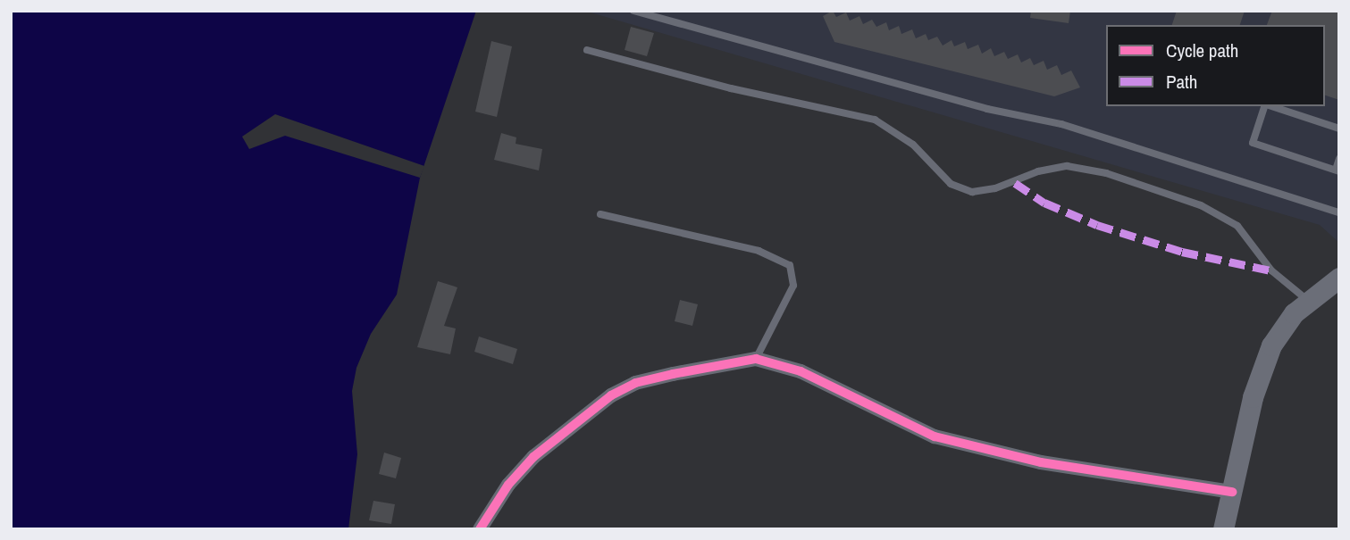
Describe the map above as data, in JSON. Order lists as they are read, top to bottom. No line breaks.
{"legend":["Cycle path","Path"]}
